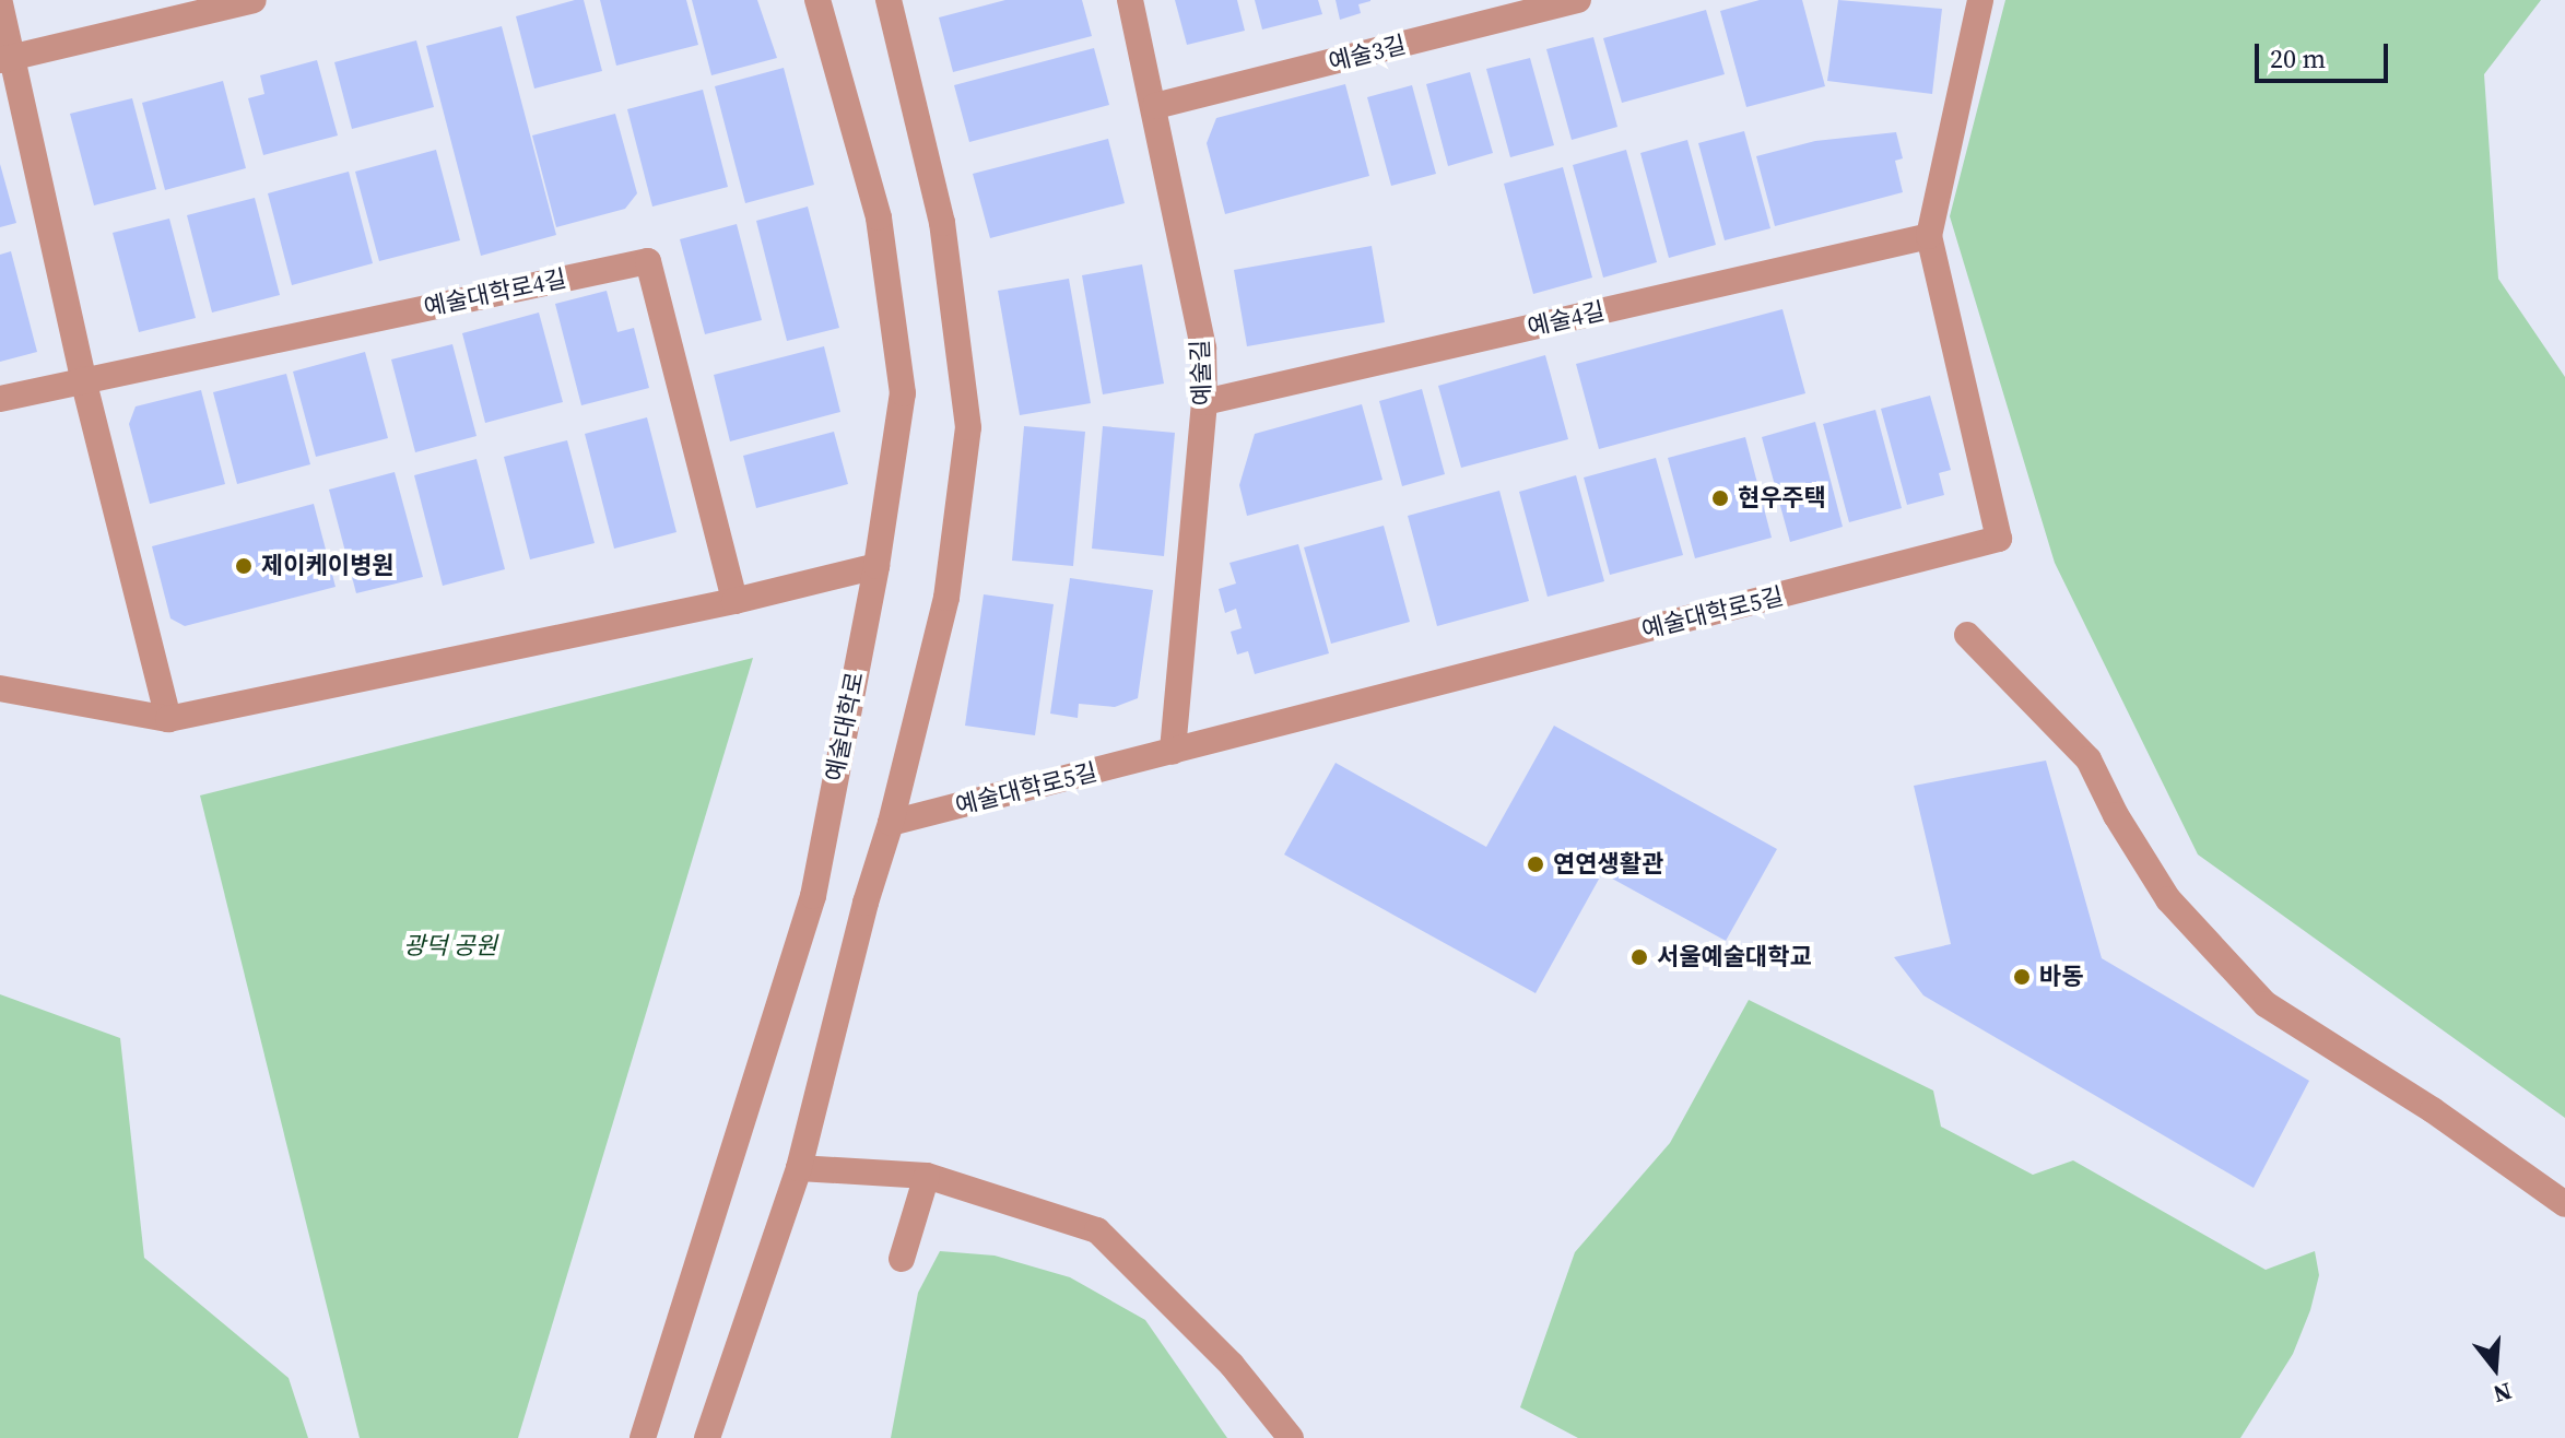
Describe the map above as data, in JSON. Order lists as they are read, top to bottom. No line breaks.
{"streets":{"street":["예술3길","예술대학로4길","예술4길","예술길","예술대학로5길","예술대학로"]},"crossings":[["예술3길","예술길"],["예술4길","예술길"],["예술4길","예술대학로5길"],["예술길","예술대학로5길"]],"parks":["광덕 공원"],"places":["현우주택","제이케이병원","연연생활관","서울예술대학교","바동"],"scale_bar":"20 m","north":"bottom"}
